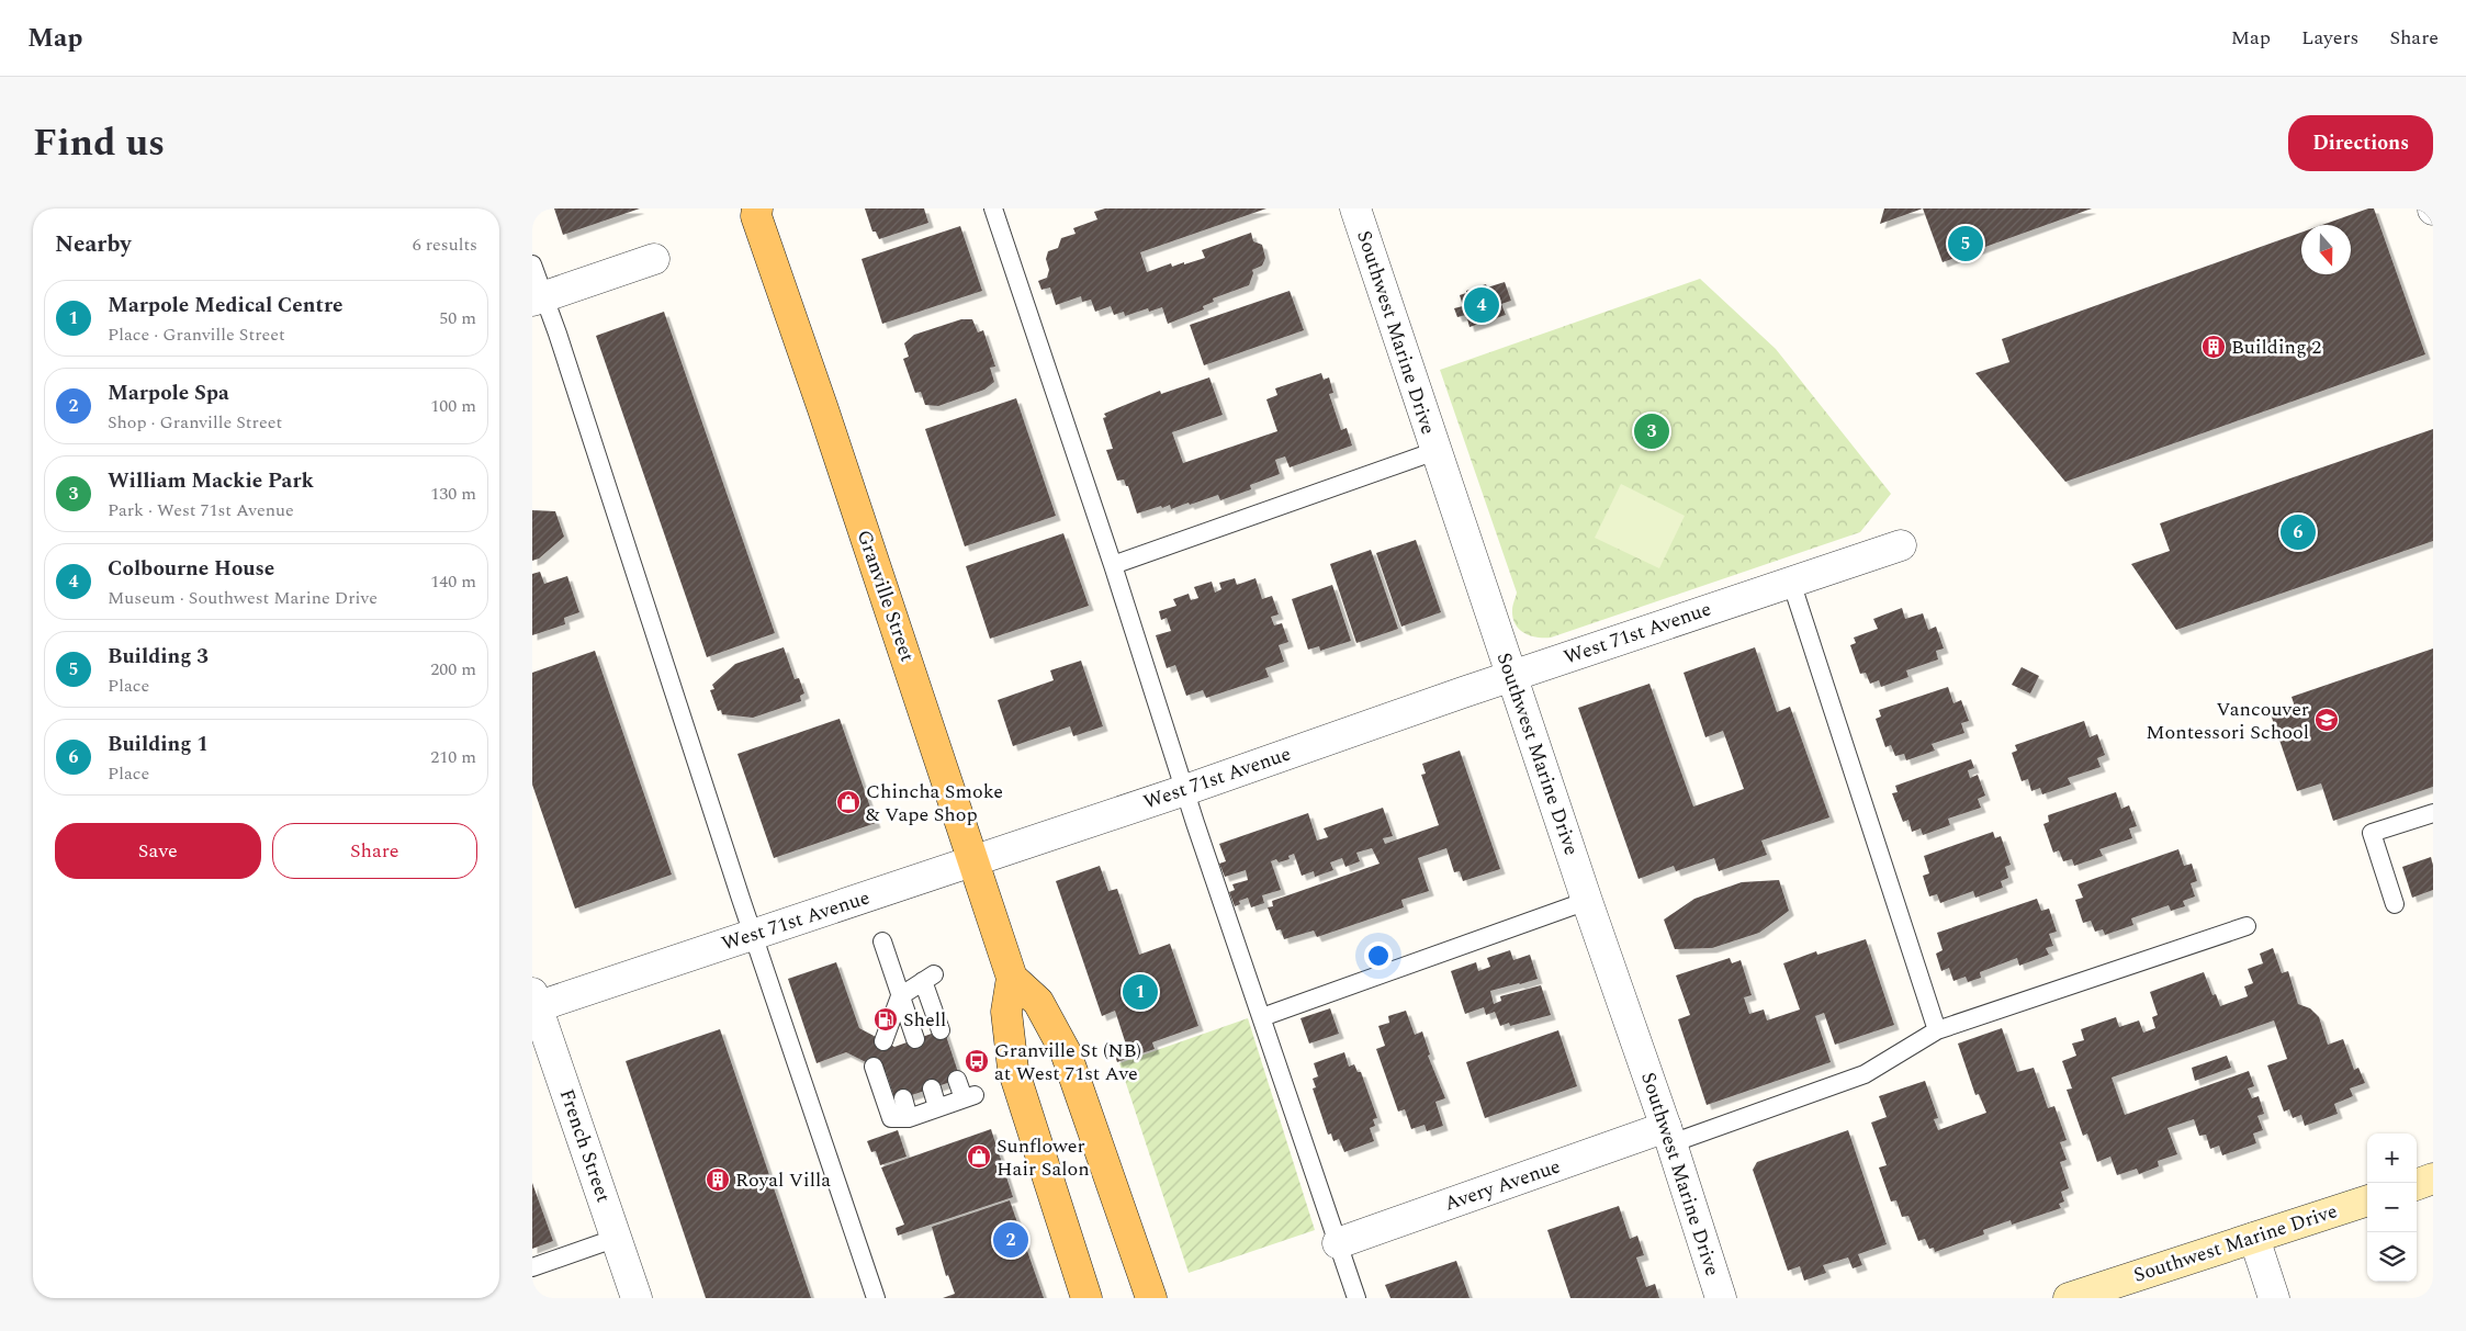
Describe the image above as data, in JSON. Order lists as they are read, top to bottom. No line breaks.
{"streets":{"main road":["Southwest Marine Drive","Granville Street"],"street":["West 71st Avenue","French Street","Avery Avenue"]},"crossings":[["Southwest Marine Drive","West 71st Avenue"],["Southwest Marine Drive","Avery Avenue"],["Granville Street","West 71st Avenue"],["West 71st Avenue","French Street"]],"places":{"building":["Building 2","Royal Villa"],"school or university":["Vancouver Montessori School"],"shop":["Chincha Smoke & Vape Shop","Sunflower Hair Salon"],"fuel station":["Shell"],"bus stop":["Granville St (NB) at West 71st Ave"]},"north":"bottom","page":{"header":"Map","nav":["Map","Layers","Share"],"title":"Find us","buttons":["Directions",["Save","Share"]],"heading":["Nearby","6 results"],"pins":["5","4","3","6","1","2"],"list":[{"mark":"1","name":"Marpole Medical Centre","note":"Place · Granville Street","value":"50 m"},{"mark":"2","name":"Marpole Spa","note":"Shop · Granville Street","value":"100 m"},{"mark":"3","name":"William Mackie Park","note":"Park · West 71st Avenue","value":"130 m"},{"mark":"4","name":"Colbourne House","note":"Museum · Southwest Marine Drive","value":"140 m"},{"mark":"5","name":"Building 3","note":"Place","value":"200 m"},{"mark":"6","name":"Building 1","note":"Place","value":"210 m"}],"map_buttons":["+","−"]}}
